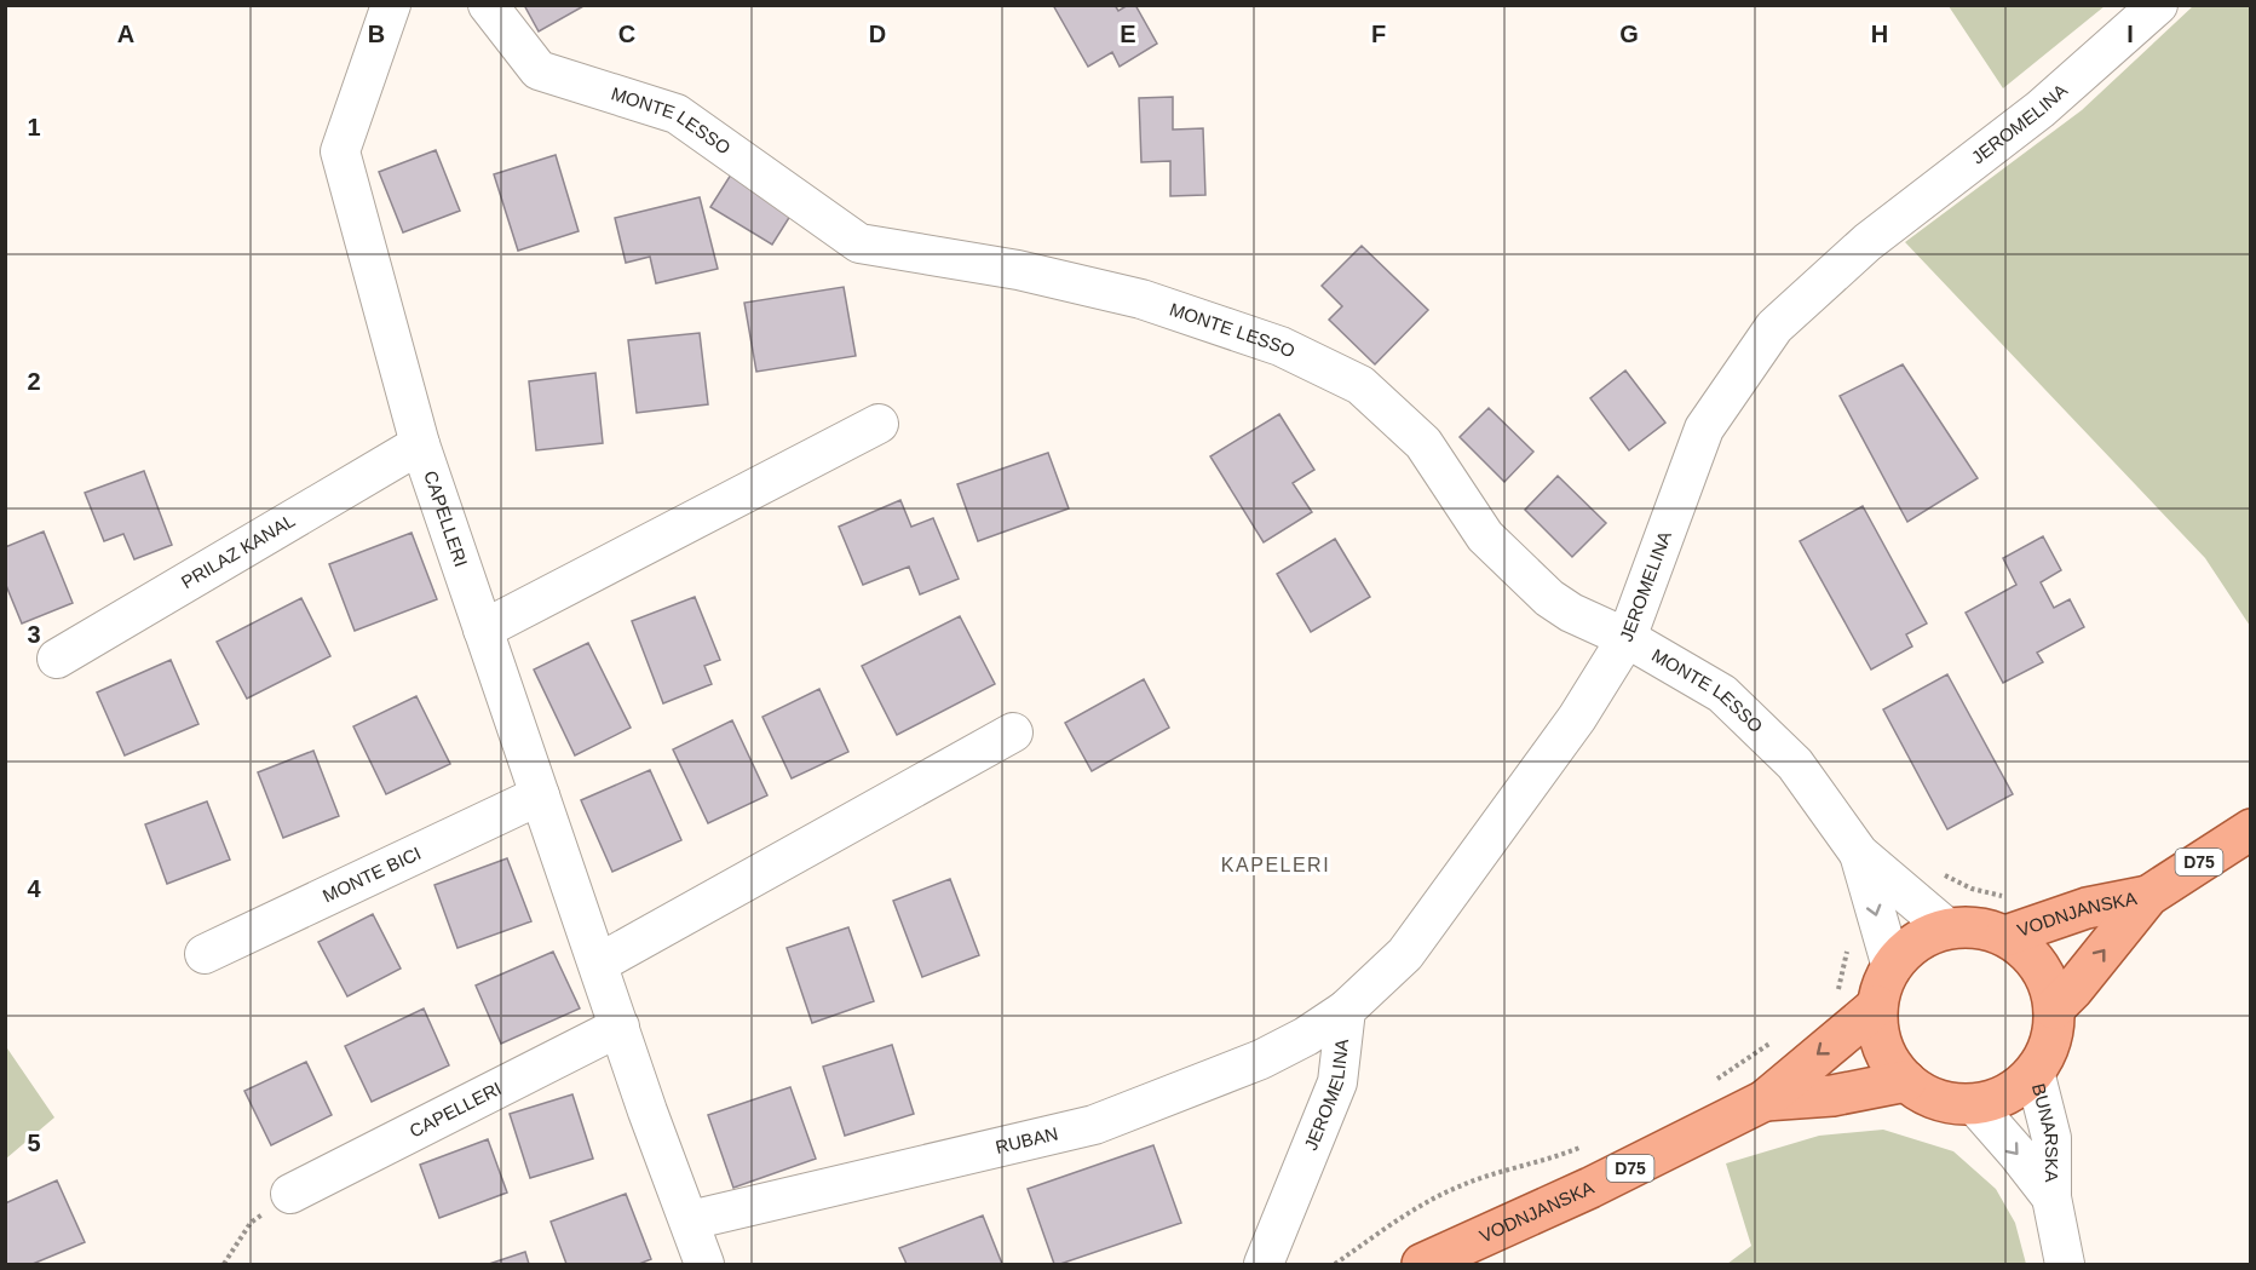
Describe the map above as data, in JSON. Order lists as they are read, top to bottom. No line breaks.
{"streets":{"main road":["D75","VODNJANSKA"],"street":["MONTE LESSO","JEROMELINA","CAPELLERI","PRILAZ KANAL","MONTE BICI","BUNARSKA","RUBAN"]},"crossings":[["MONTE LESSO","JEROMELINA"],["MONTE LESSO","VODNJANSKA"],["MONTE LESSO","BUNARSKA"],["JEROMELINA","RUBAN"],["CAPELLERI","PRILAZ KANAL"],["CAPELLERI","MONTE BICI"],["CAPELLERI","RUBAN"],["VODNJANSKA","BUNARSKA"]],"one_way":["BUNARSKA"],"districts":["KAPELERI"],"grid":{"columns":["A","B","C","D","E","F","G","H","I"],"rows":["1","2","3","4","5"]}}
